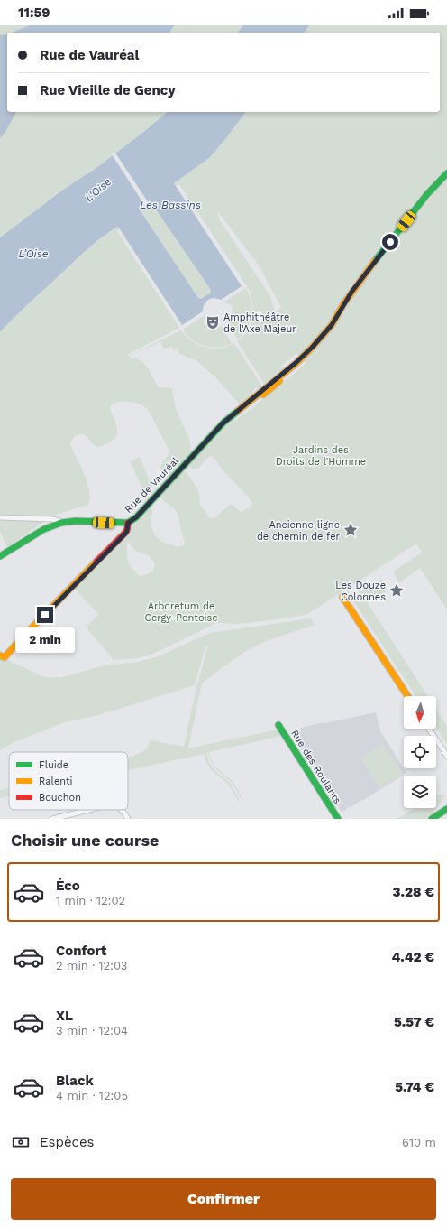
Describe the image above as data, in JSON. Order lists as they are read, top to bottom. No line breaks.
{"streets":{"street":["Rue de Vauréal","Rue des Roulants"]},"water":["L'Oise","Les Bassins","L’Oise"],"parks":["Jardins des Droits de l'Homme","Arboretum de Cergy‐Pontoise"],"places":{"theatre":["Amphithéâtre de l'Axe Majeur"],"place":["Ancienne ligne de chemin de fer","Les Douze Colonnes"]},"legend":["Fluide","Ralenti","Bouchon"],"north":"bottom","page":{"status":"11:59","banner":["Rue de Vauréal","Rue Vieille de Gency"],"bubble":"2 min","heading":"Choisir une course","list":[{"name":"Éco","note":"1 min · 12:02","value":"3.28 €"},{"name":"Confort","note":"2 min · 12:03","value":"4.42 €"},{"name":"XL","note":"3 min · 12:04","value":"5.57 €"},{"name":"Black","note":"4 min · 12:05","value":"5.74 €"}],"pay":["Espèces","610 m"],"buttons":"Confirmer"}}
